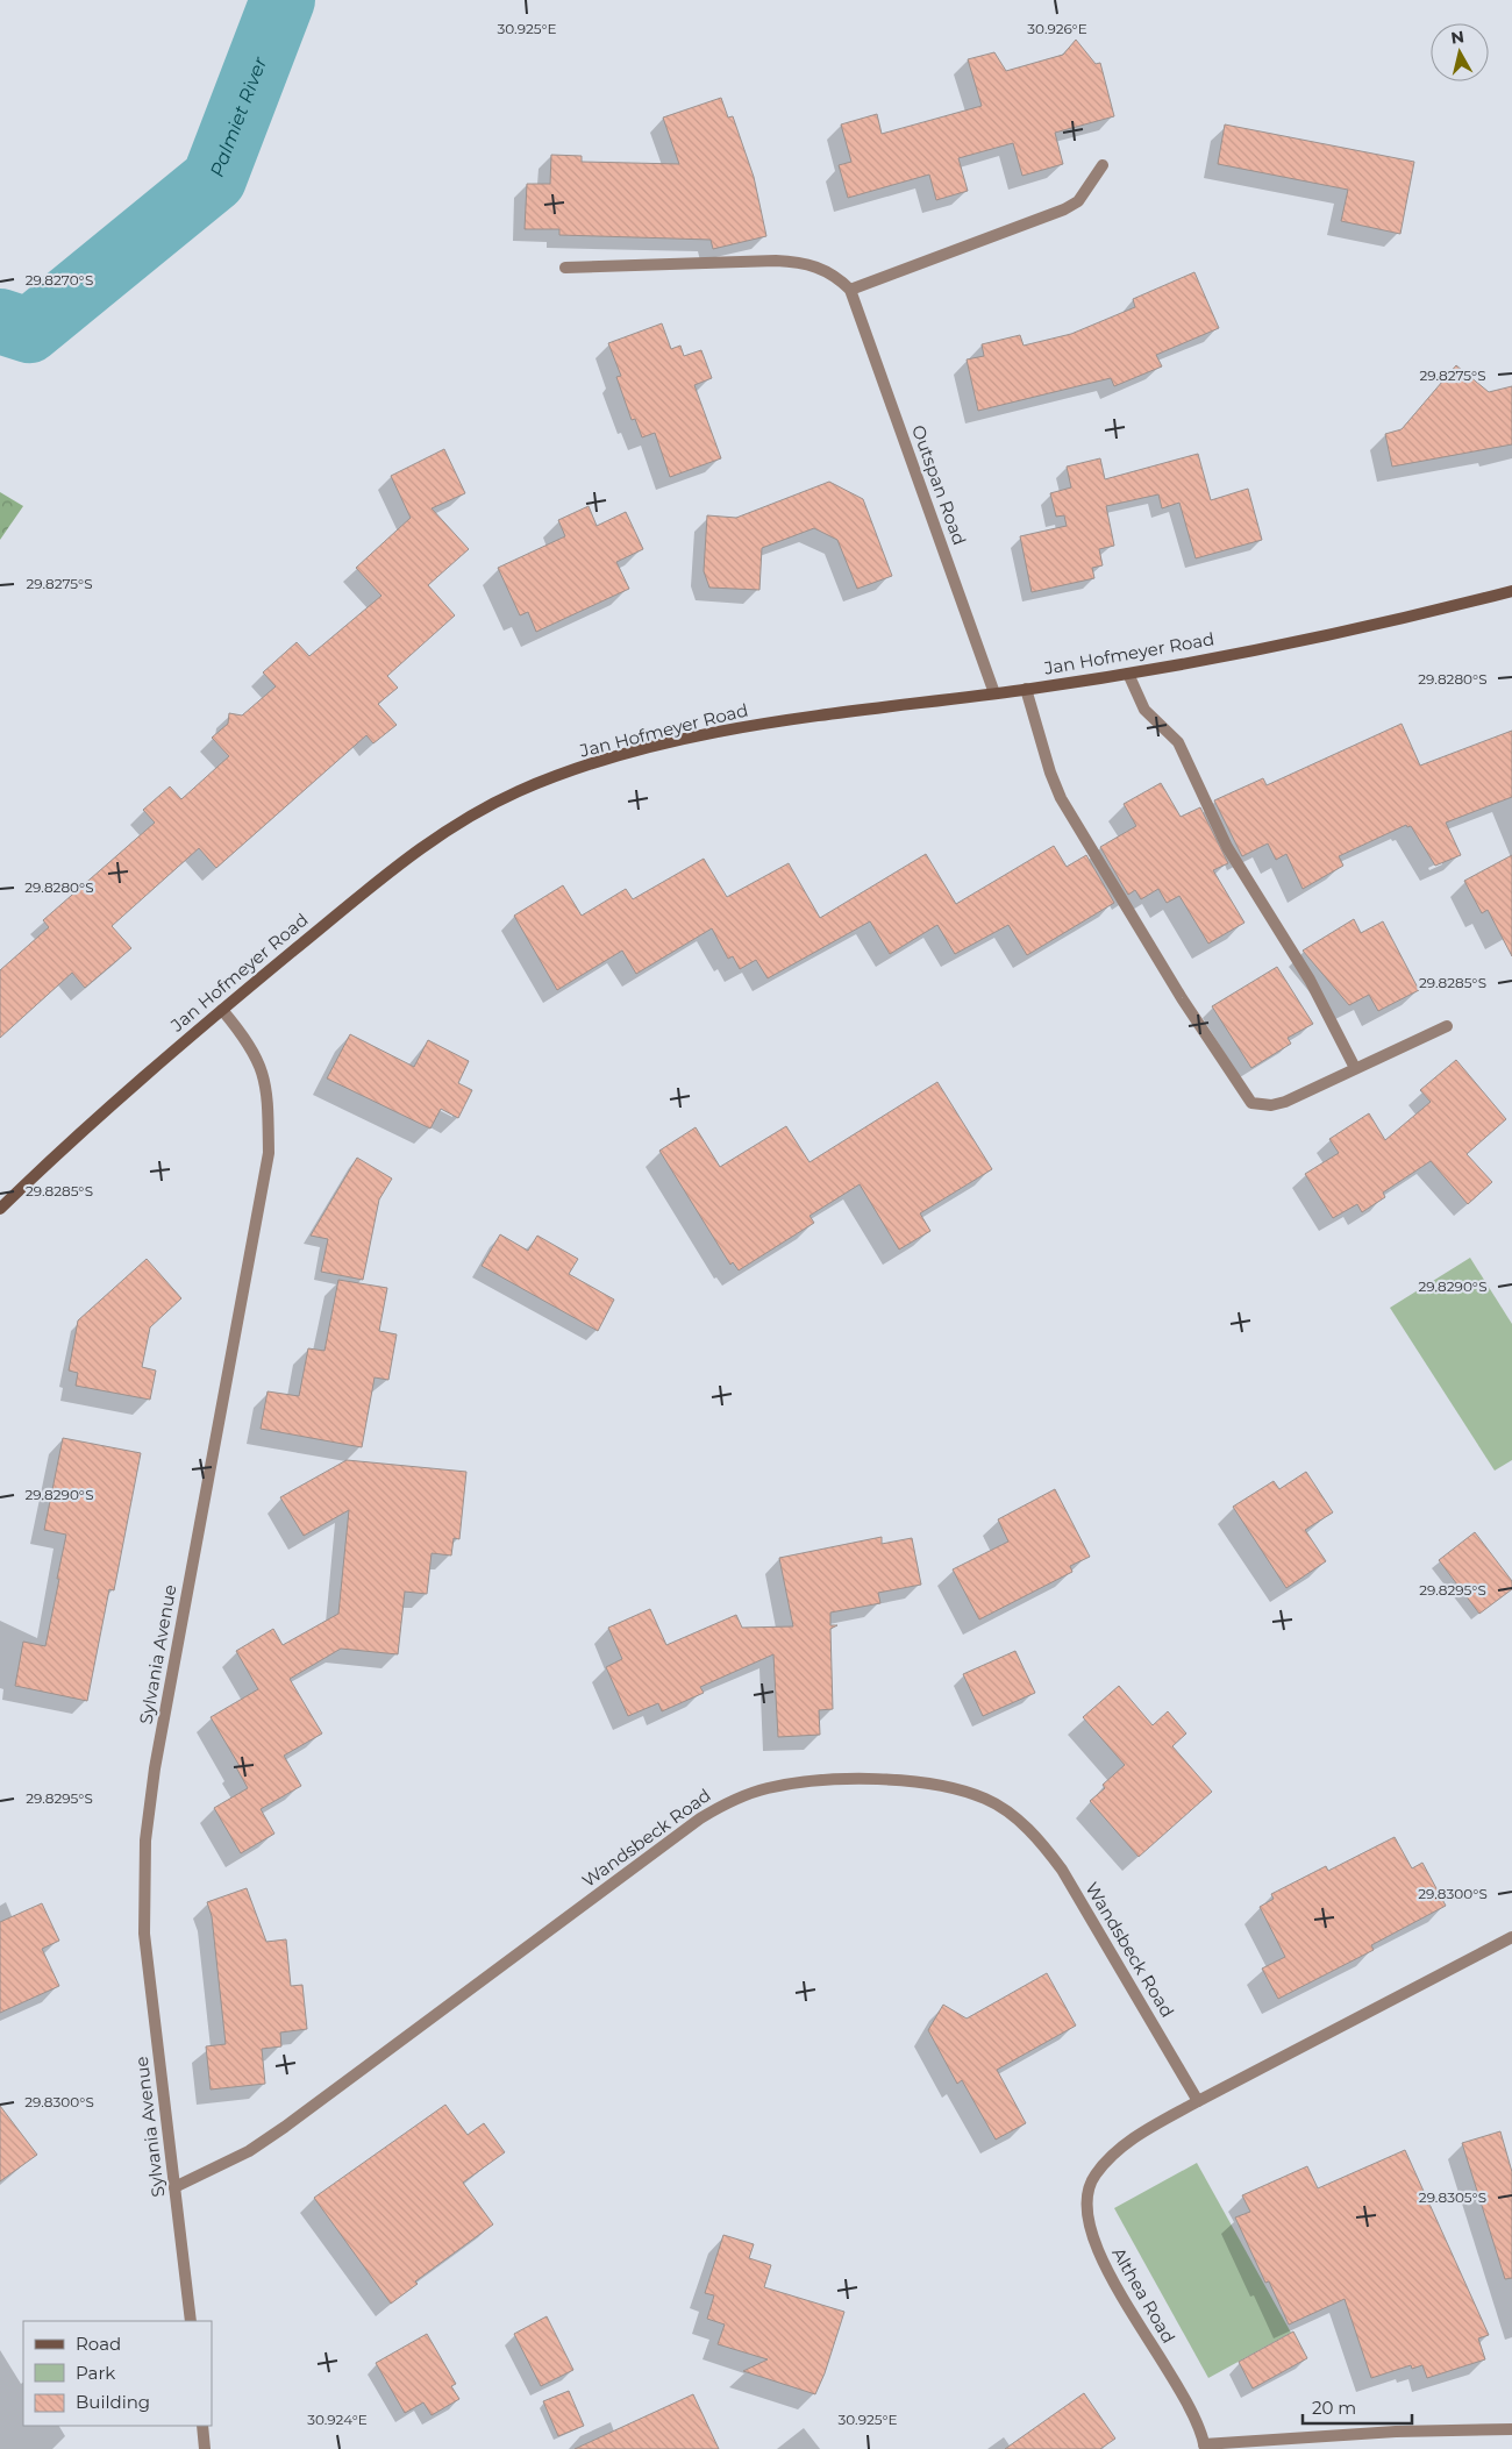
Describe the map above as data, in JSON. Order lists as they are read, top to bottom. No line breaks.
{"streets":{"street":["Outspan Road","Jan Hofmeyer Road","Sylvania Avenue","Wandsbeck Road","Althea Road"]},"crossings":[["Outspan Road","Jan Hofmeyer Road"],["Jan Hofmeyer Road","Sylvania Avenue"],["Sylvania Avenue","Wandsbeck Road"],["Wandsbeck Road","Althea Road"]],"water":["Palmiet River"],"legend":["Road","Park","Building"],"scale_bar":"20 m","north":"top","coordinates":["30.925°E","30.926°E","29.8270°S","29.8275°S","29.8280°S","29.8285°S","29.8290°S","29.8295°S","29.8300°S","29.8305°S","30.924°E"]}
